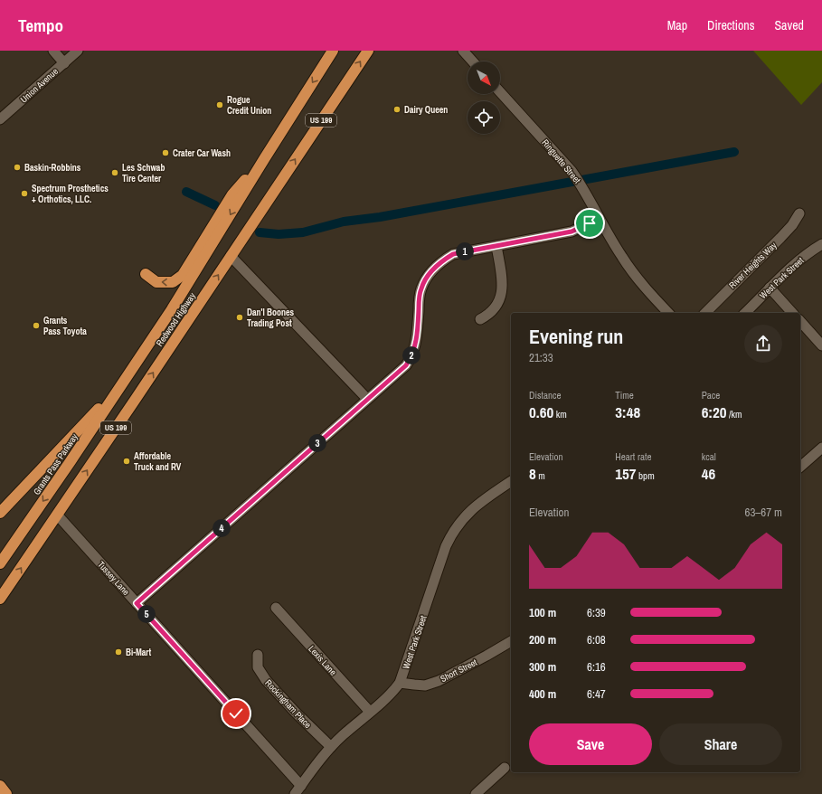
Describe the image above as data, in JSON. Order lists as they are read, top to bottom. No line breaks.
{"streets":{"highway":["US 199","Redwood Highway","Grants Pass Parkway"],"street":["Union Avenue","Ringuette Street","River Heights Way","West Park Street","Tussey Lane","Lexis Lane","Short Street","Rockingham Place"]},"crossings":[["West Park Street","Tussey Lane"],["West Park Street","Lexis Lane"],["West Park Street","Short Street"],["West Park Street","Rockingham Place"],["Redwood Highway","Grants Pass Parkway"],["Redwood Highway","Tussey Lane"]],"places":["Rogue Credit Union","Dairy Queen","Crater Car Wash","Baskin-Robbins","Les Schwab Tire Center","Spectrum Prosthetics + Orthotics, LLC.","Dan'l Boones Trading Post","Grants Pass Toyota","Affordable Truck and RV","Bi-Mart"],"north":"bottom right","page":{"header":"Tempo","nav":["Map","Directions","Saved"],"pins":["1","2","3","4","5"],"heading":["Evening run","21:33"],"stats":[["Distance","0.60 km"],["Time","3:48"],["Pace","6:20 /km"],["Elevation","8 m"],["Heart rate","157 bpm"],["kcal","46"]],"chart":["Elevation","63–67 m"],"list":[{"name":"100 m","note":"6:39"},{"name":"200 m","note":"6:08"},{"name":"300 m","note":"6:16"},{"name":"400 m","note":"6:47"}],"buttons":["Save","Share"]}}
